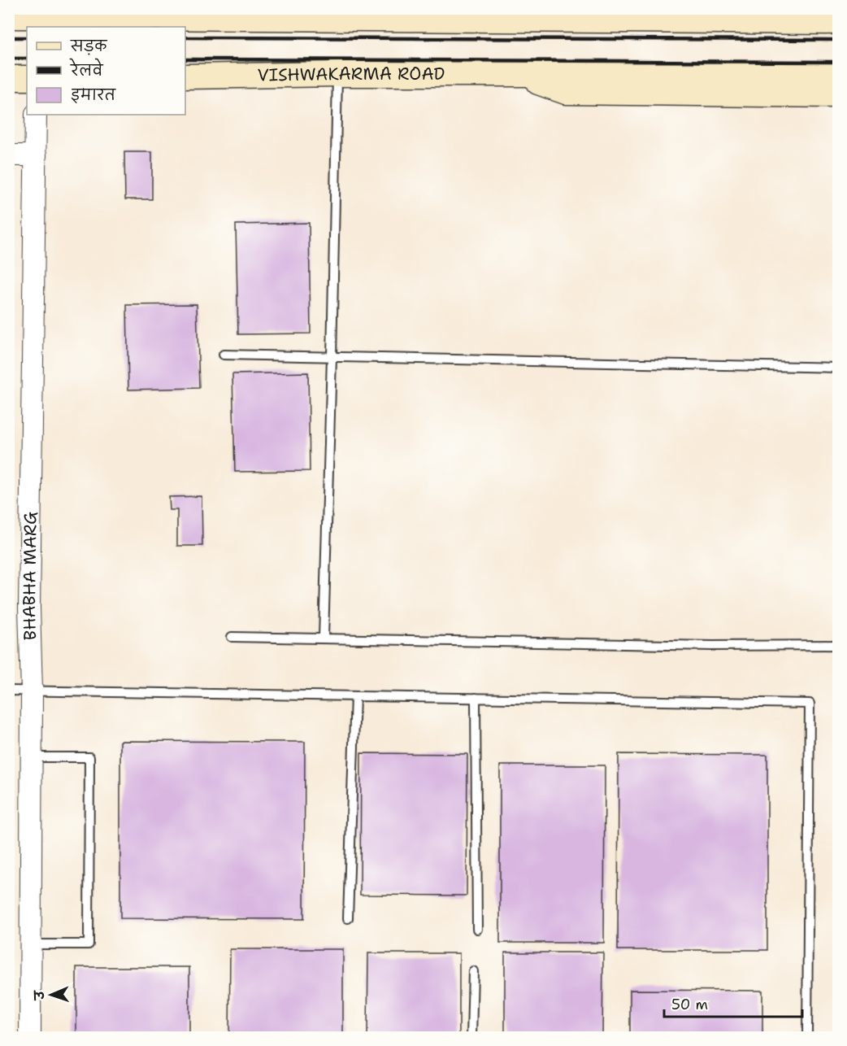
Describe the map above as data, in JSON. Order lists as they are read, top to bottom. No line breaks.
{"streets":{"main road":["VISHWAKARMA ROAD"],"street":["BHABHA MARG"]},"legend":["सड़क","रेलवे","इमारत"],"scale_bar":"50 m","north":"left"}
